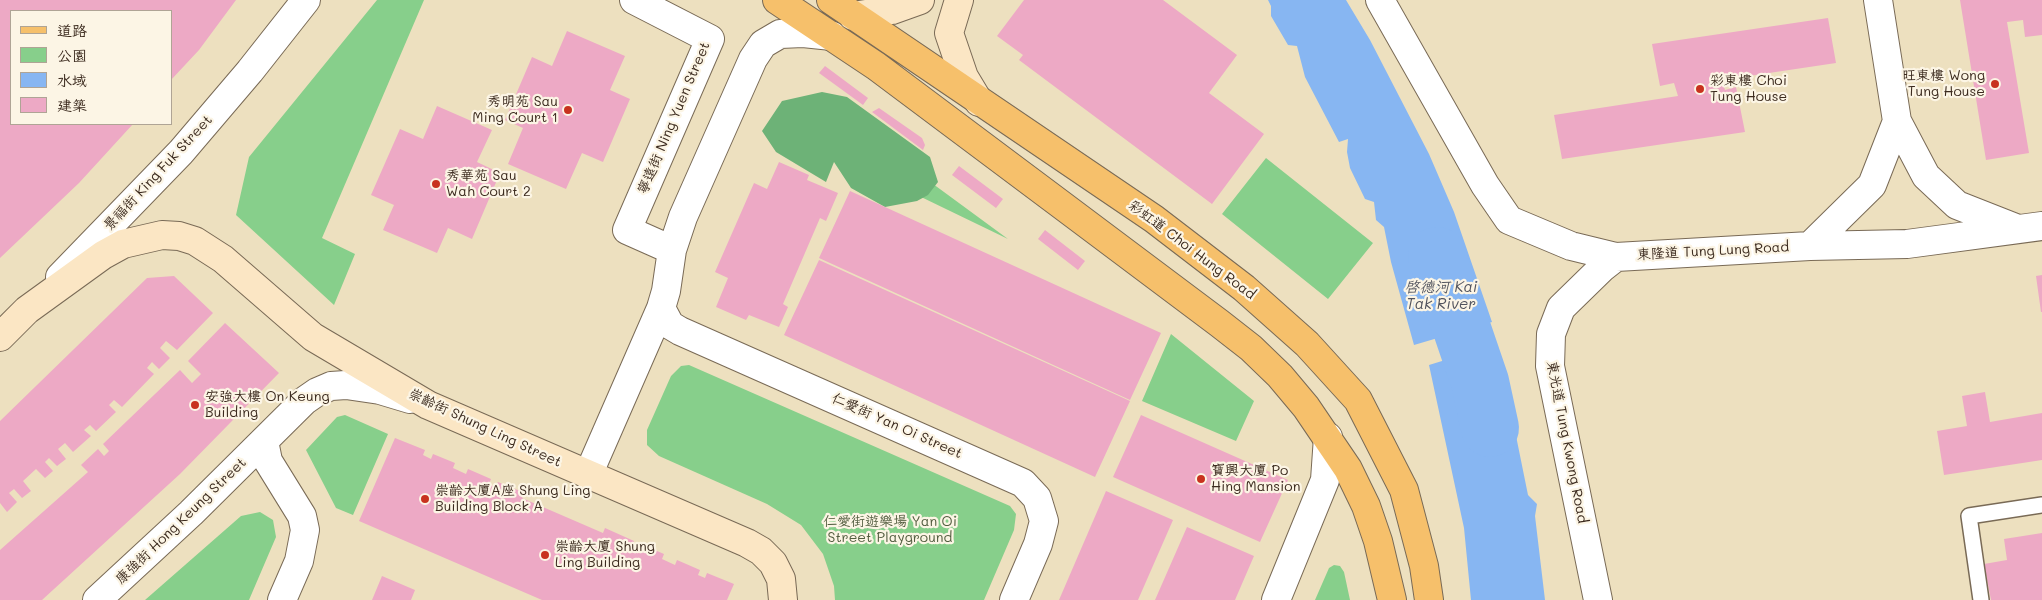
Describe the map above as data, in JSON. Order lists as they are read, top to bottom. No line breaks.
{"streets":{"main road":["彩虹道 Choi Hung Road"],"street":["寧遠街 Ning Yuen Street","景福街 King Fuk Street","東隆道 Tung Lung Road","仁愛街 Yan Oi Street","崇齡街 Shung Ling Street","東光道 Tung Kwong Road","康強街 Hong Keung Street"]},"crossings":[["景福街 King Fuk Street","崇齡街 Shung Ling Street"],["東隆道 Tung Lung Road","東光道 Tung Kwong Road"],["崇齡街 Shung Ling Street","康強街 Hong Keung Street"]],"water":["啓德河 Kai Tak River"],"parks":["仁愛街遊樂場 Yan Oi Street Playground"],"places":["旺東樓 Wong Tung House","彩東樓 Choi Tung House","秀明苑 Sau Ming Court 1","秀華苑 Sau Wah Court 2","安強大樓 On Keung Building","寶興大廈 Po Hing Mansion","崇齡大廈A座 Shung Ling Building Block A","崇齡大廈 Shung Ling Building"],"legend":["道路","公園","水域","建築"]}
